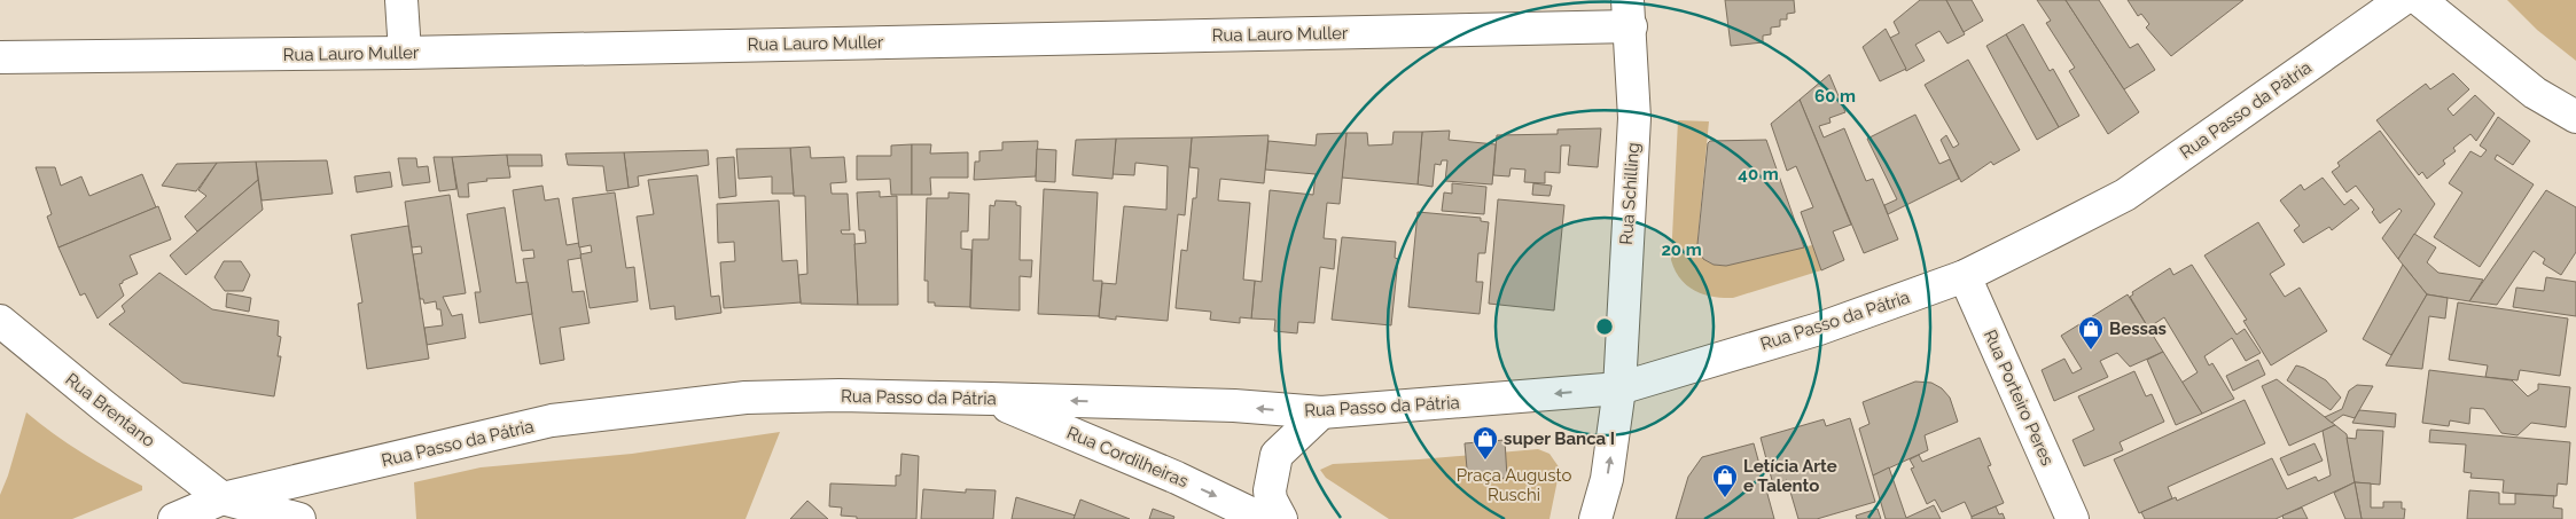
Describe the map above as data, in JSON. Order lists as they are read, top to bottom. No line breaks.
{"streets":{"street":["Rua Lauro Muller","Rua Passo da Pátria","Rua Schilling","Rua Porteiro Peres","Rua Brentano","Rua Cordilheiras"]},"crossings":[["Rua Lauro Muller","Rua Schilling"],["Rua Passo da Pátria","Rua Schilling"],["Rua Passo da Pátria","Rua Porteiro Peres"],["Rua Passo da Pátria","Rua Brentano"],["Rua Passo da Pátria","Rua Cordilheiras"]],"one_way":["Rua Cordilheiras"],"parks":["Praça Augusto Ruschi"],"places":{"shop":["Bessas","super Banca I","Letícia Arte e Talento"]},"rings":["60 m","40 m","20 m"]}
